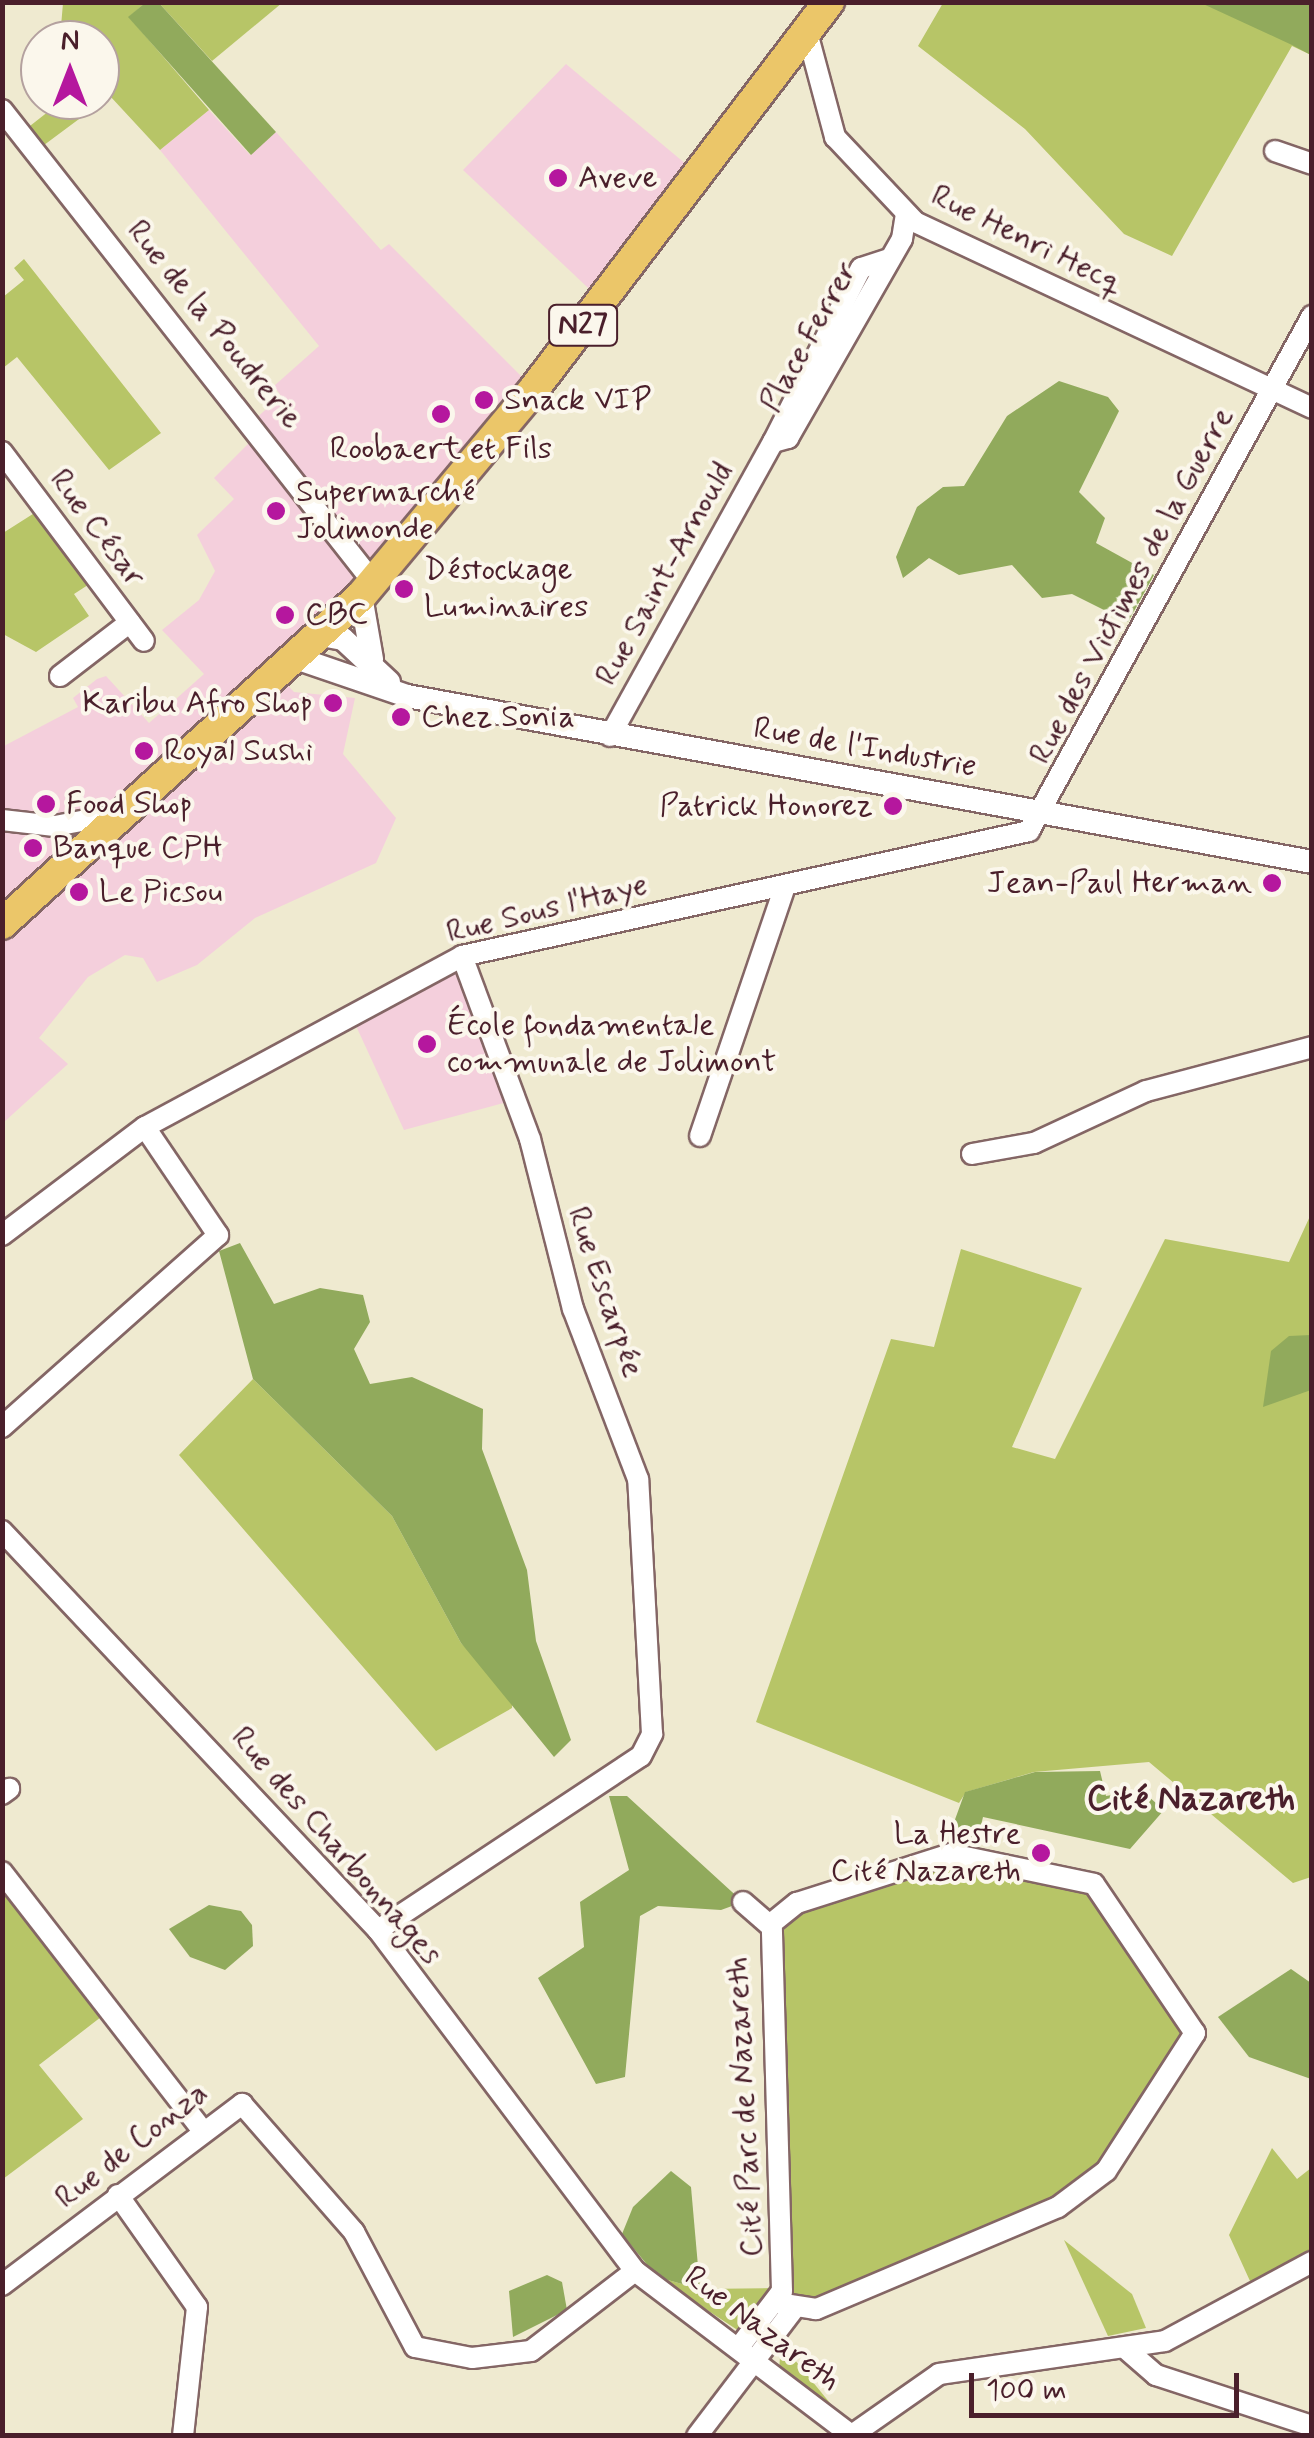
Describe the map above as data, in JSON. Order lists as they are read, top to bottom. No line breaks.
{"streets":{"main road":["N27"],"street":["Rue Henri Hecq","Rue de la Poudrerie","Place Ferrer","Rue César","Rue Saint-Arnould","Rue des Victimes de la Guerre","Rue de l'Industrie","Rue Sous l'Haye","Rue Escarpée","Rue des Charbonnages","Cité Parc de Nazareth","Rue de Conza","Rue Nazareth"]},"crossings":[["Rue Henri Hecq","N27"],["Rue Henri Hecq","Rue des Victimes de la Guerre"],["Rue de la Poudrerie","N27"],["N27","Rue de l'Industrie"],["Place Ferrer","Rue Saint-Arnould"],["Rue Saint-Arnould","Rue de l'Industrie"],["Rue des Victimes de la Guerre","Rue de l'Industrie"],["Rue des Victimes de la Guerre","Rue Sous l'Haye"],["Rue de l'Industrie","Rue Sous l'Haye"],["Rue Sous l'Haye","Rue Escarpée"],["Rue Escarpée","Rue des Charbonnages"],["Rue des Charbonnages","Rue de Conza"],["Rue des Charbonnages","Rue Nazareth"],["Rue de Conza","Rue Nazareth"]],"districts":["Cité Nazareth"],"places":["Aveve","Snack VIP","Roobaert et Fils","Supermarché Jolimonde","Déstockage Luminaires","CBC","Karibu Afro Shop","Chez Sonia","Royal Sushi","Food Shop","Patrick Honorez","Banque CPH","Jean-Paul Herman","Le Picsou","École fondamentale communale de Jolimont","La Hestre Cité Nazareth"],"scale_bar":"100 m","north":"top"}
